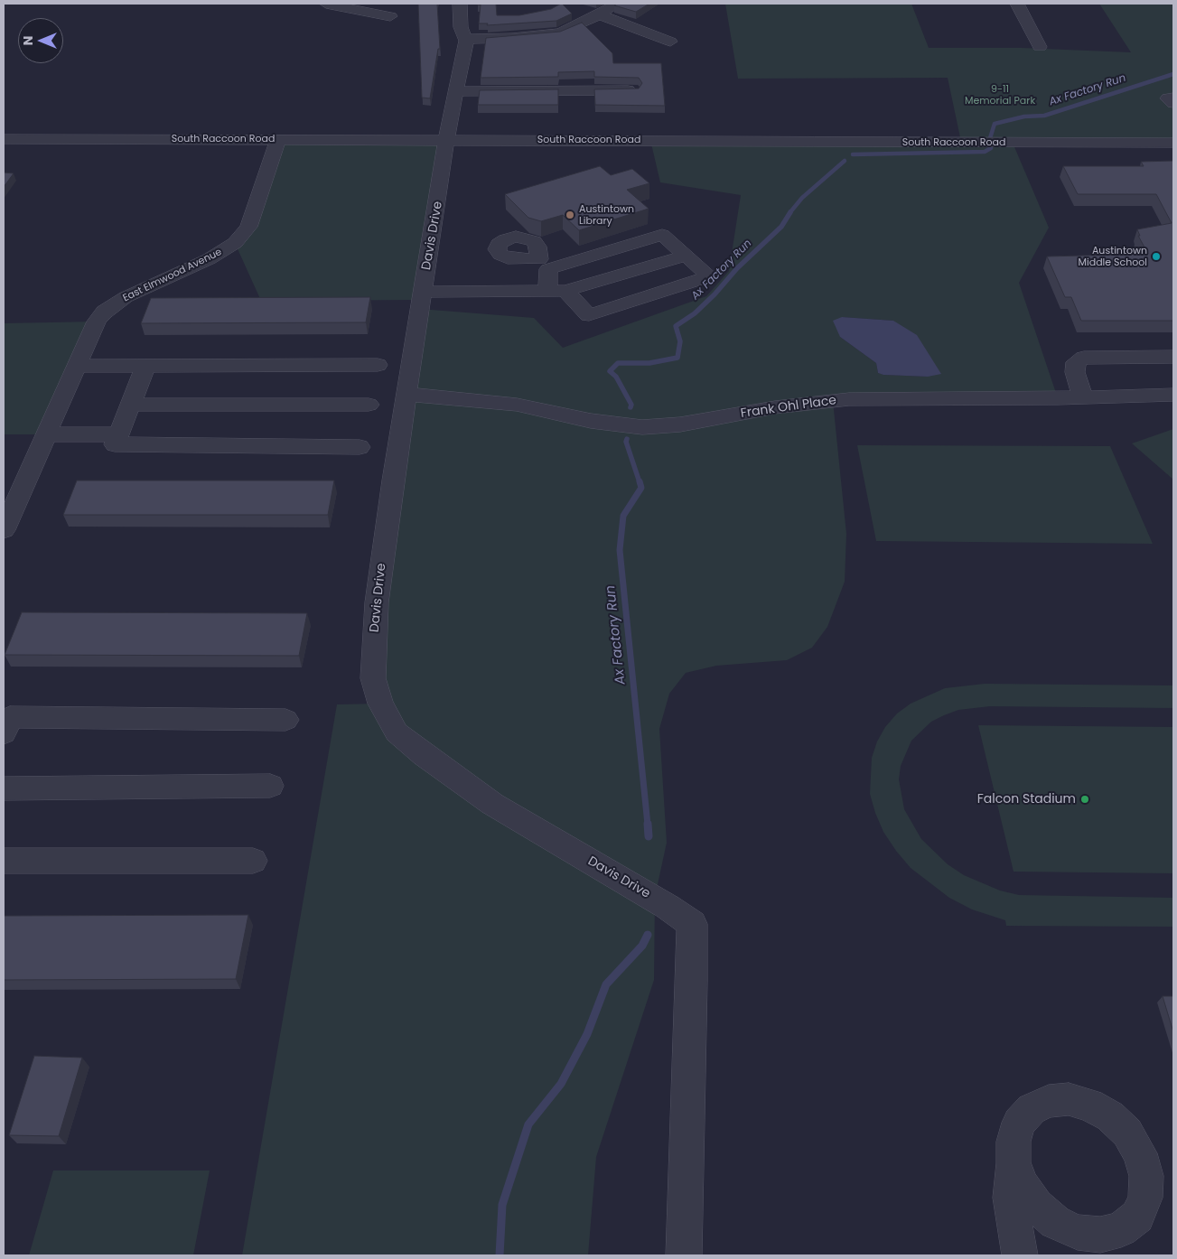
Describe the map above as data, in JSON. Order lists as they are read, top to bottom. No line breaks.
{"streets":{"street":["South Raccoon Road","Davis Drive","East Elmwood Avenue","Frank Ohl Place"]},"crossings":[["South Raccoon Road","Davis Drive"],["South Raccoon Road","East Elmwood Avenue"],["Davis Drive","Frank Ohl Place"]],"water":["Ax Factory Run"],"parks":["9-11 Memorial Park"],"places":["Austintown Library","Austintown Middle School","Falcon Stadium"],"north":"left"}
